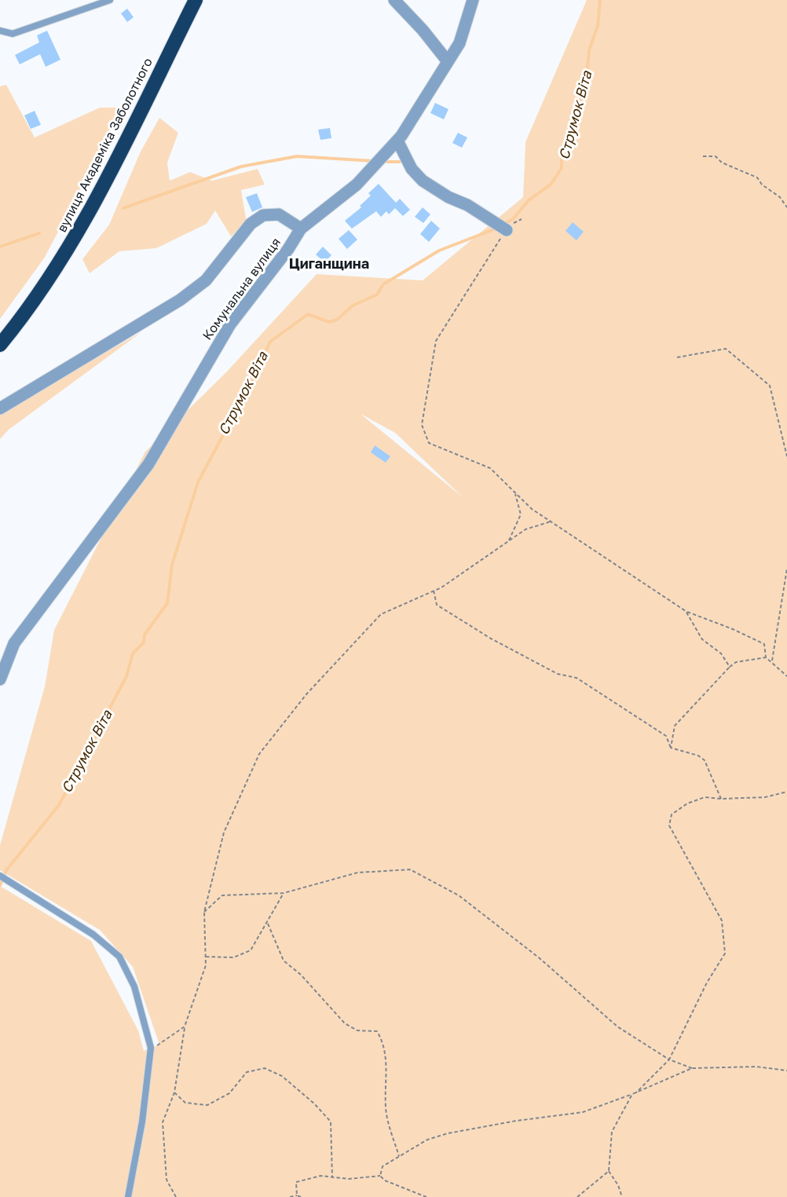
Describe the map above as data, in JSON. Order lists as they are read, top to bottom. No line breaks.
{"streets":{"highway":["вулиця Академіка Заболотного"],"street":["Комунальна вулиця"]},"districts":["Циганщина"],"water":["Струмок Віта"]}
